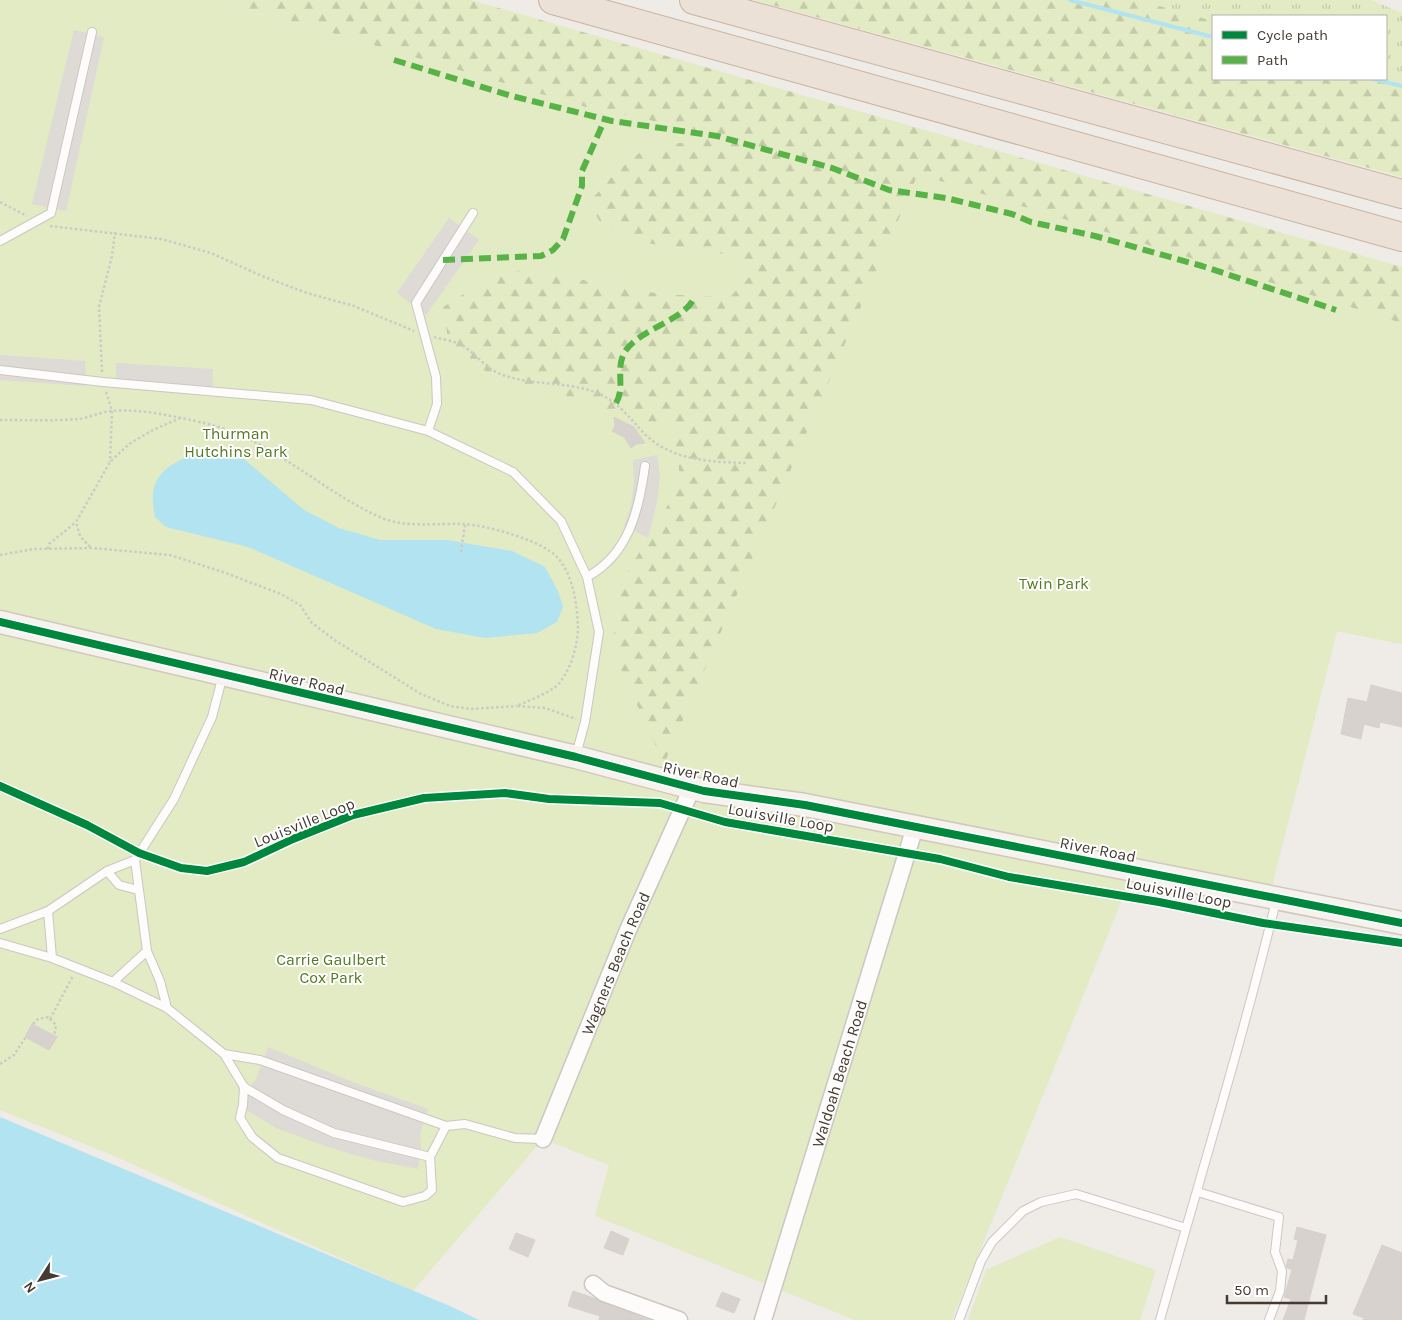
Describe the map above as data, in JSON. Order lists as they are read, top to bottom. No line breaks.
{"streets":{"street":["River Road","Wagners Beach Road","Waldoah Beach Road"],"cycle path":["Louisville Loop"]},"crossings":[["River Road","Wagners Beach Road"],["River Road","Waldoah Beach Road"]],"parks":["Thurman Hutchins Park","Twin Park","Carrie Gaulbert Cox Park"],"legend":["Cycle path","Path"],"scale_bar":"50 m","north":"bottom left"}
